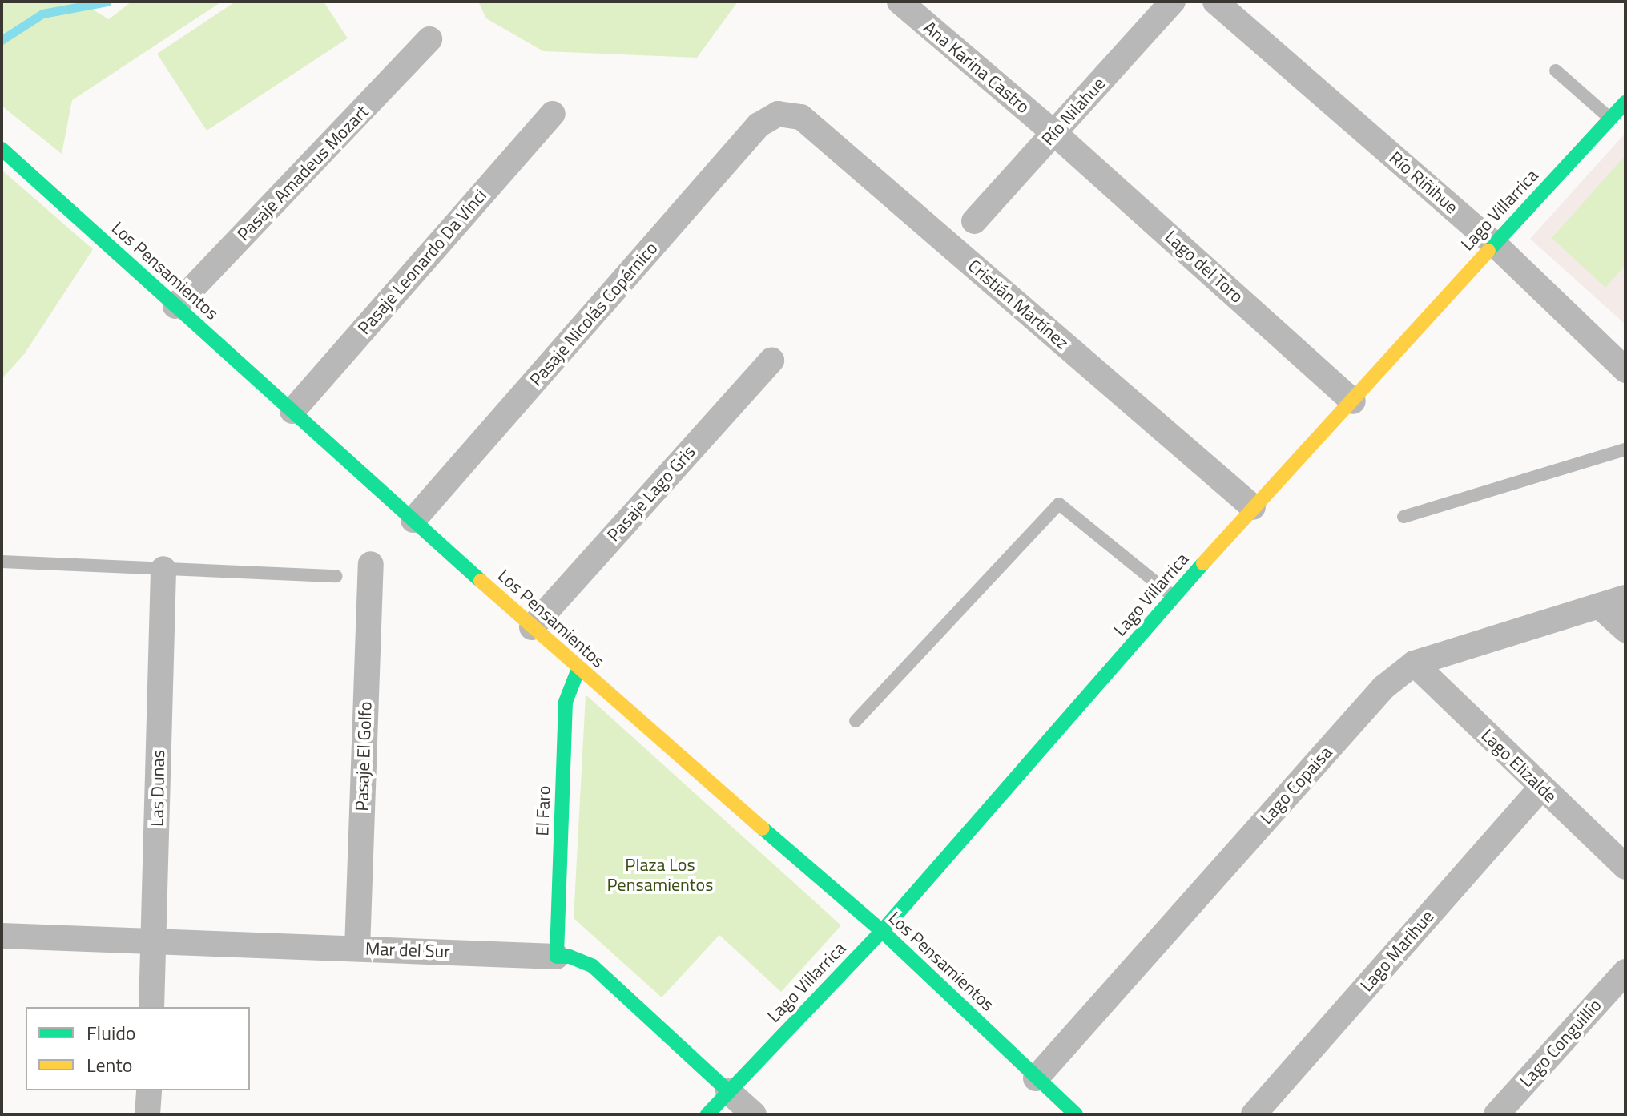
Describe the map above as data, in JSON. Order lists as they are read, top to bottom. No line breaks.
{"streets":{"street":["Ana Karina Castro","Río Nilahue","Pasaje Amadeus Mozart","Río Riñihue","Lago Villarrica","Pasaje Leonardo Da Vinci","Lago del Toro","Los Pensamientos","Cristián Martínez","Pasaje Nicolás Copérnico","Pasaje Lago Gris","Pasaje El Golfo","Lago Elizalde","Lago Copaisa","Las Dunas","El Faro","Mar del Sur","Lago Marihue","Lago Conguillío"]},"crossings":[["Ana Karina Castro","Río Nilahue"],["Ana Karina Castro","Lago del Toro"],["Río Nilahue","Lago del Toro"],["Pasaje Amadeus Mozart","Los Pensamientos"],["Río Riñihue","Lago Villarrica"],["Lago Villarrica","Lago del Toro"],["Lago Villarrica","Los Pensamientos"],["Lago Villarrica","Cristián Martínez"],["Lago Villarrica","Mar del Sur"],["Pasaje Leonardo Da Vinci","Los Pensamientos"],["Los Pensamientos","Pasaje Nicolás Copérnico"],["Los Pensamientos","Pasaje Lago Gris"],["Los Pensamientos","Lago Copaisa"],["Los Pensamientos","El Faro"],["Cristián Martínez","Pasaje Nicolás Copérnico"],["Pasaje El Golfo","Mar del Sur"],["Lago Elizalde","Lago Copaisa"],["Lago Elizalde","Lago Marihue"],["Las Dunas","Mar del Sur"],["El Faro","Mar del Sur"]],"parks":["Plaza Los Pensamientos"],"legend":["Fluido","Lento"]}
